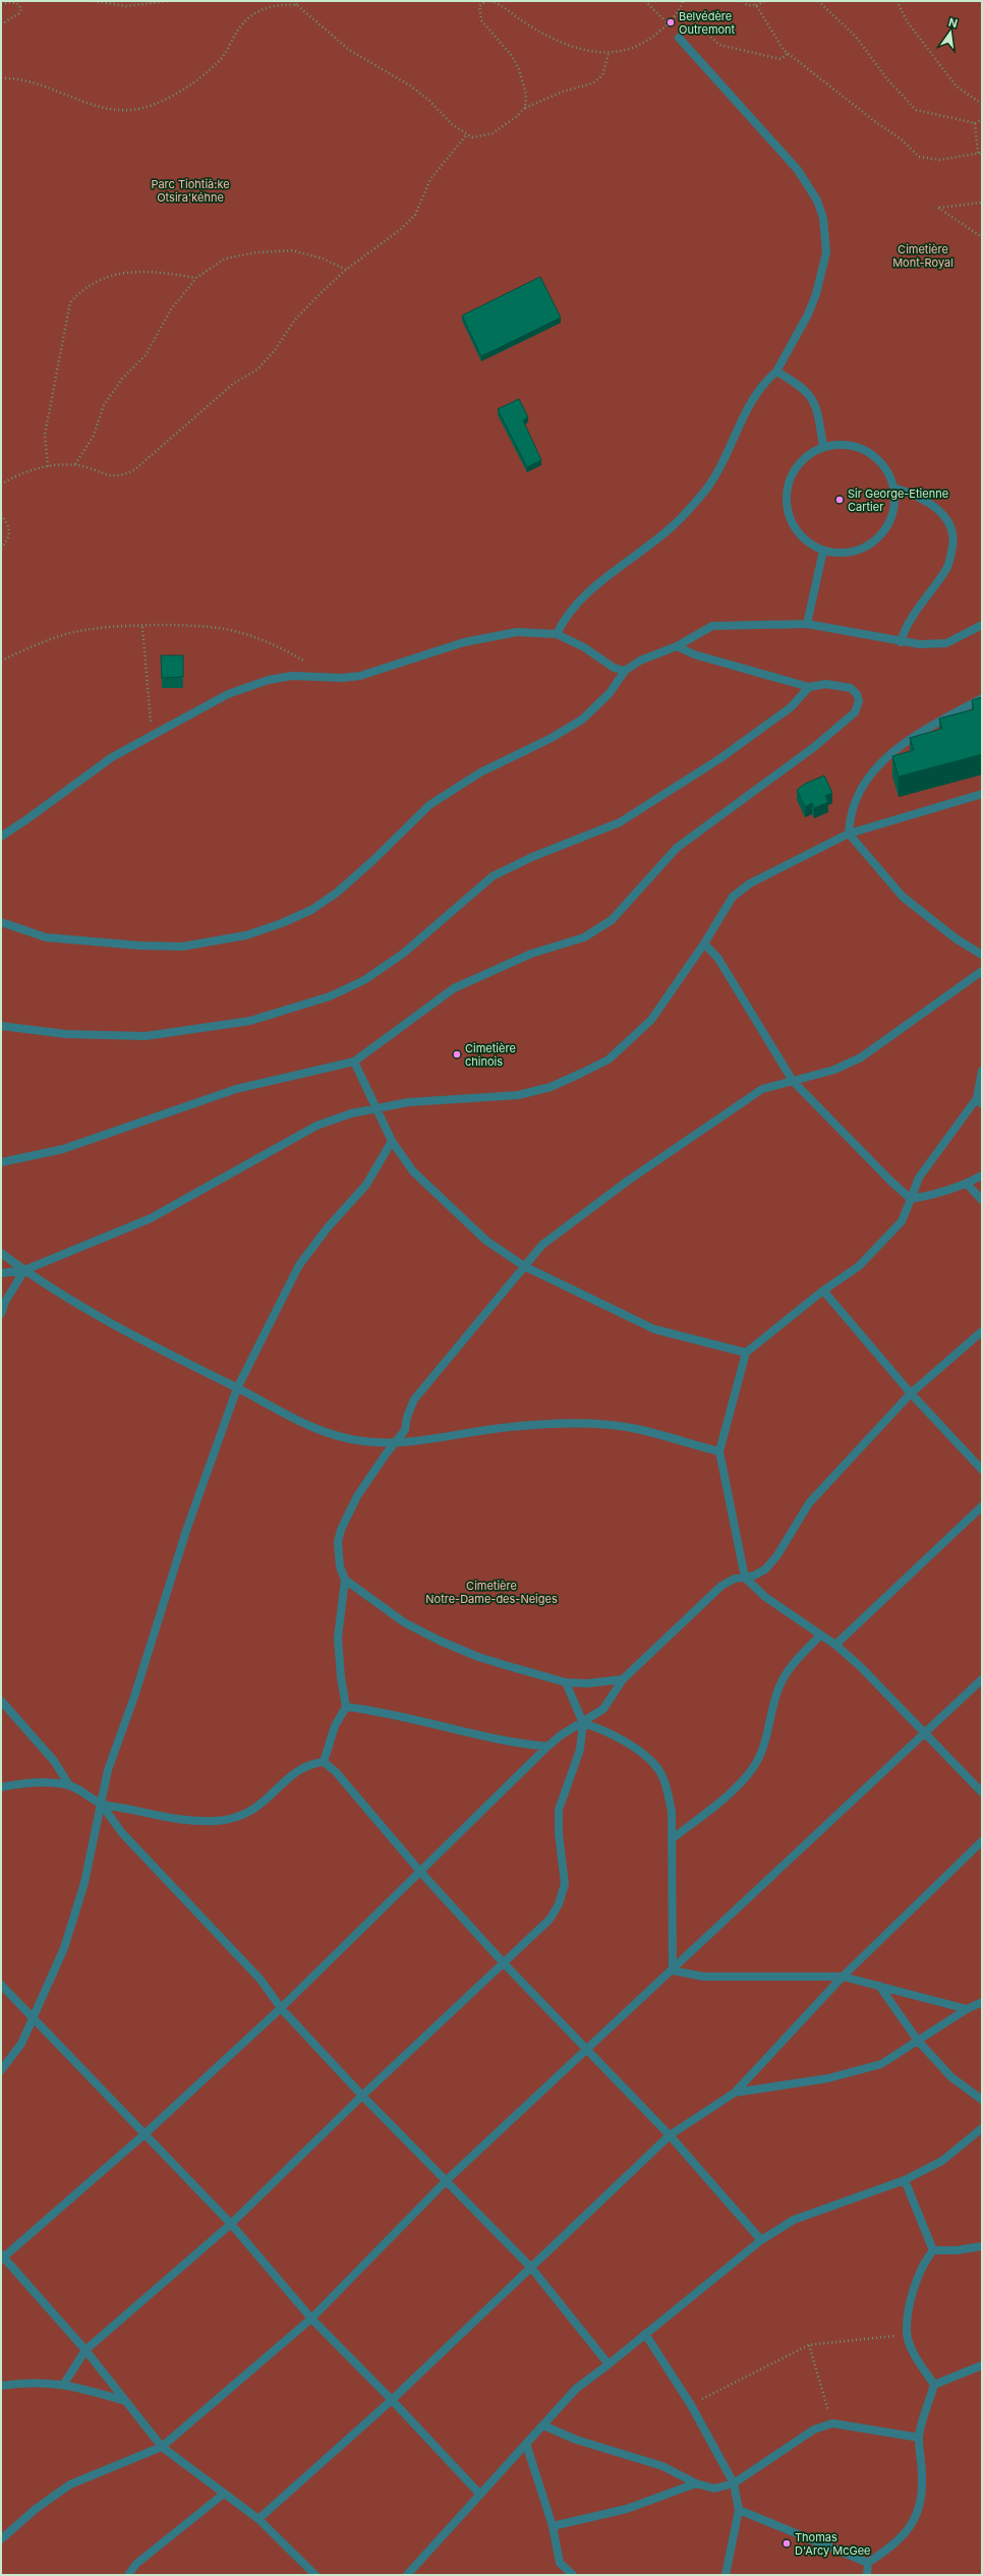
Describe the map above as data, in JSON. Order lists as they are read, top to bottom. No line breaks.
{"parks":["Parc Tiohtià:ke Otsira'kéhne","Cimetière Mont-Royal","Cimetière Notre-Dame-des-Neiges"],"places":["Belvédère Outremont","Sir George-Etienne Cartier","Cimetière chinois","Thomas D'Arcy McGee"],"north":"top"}
